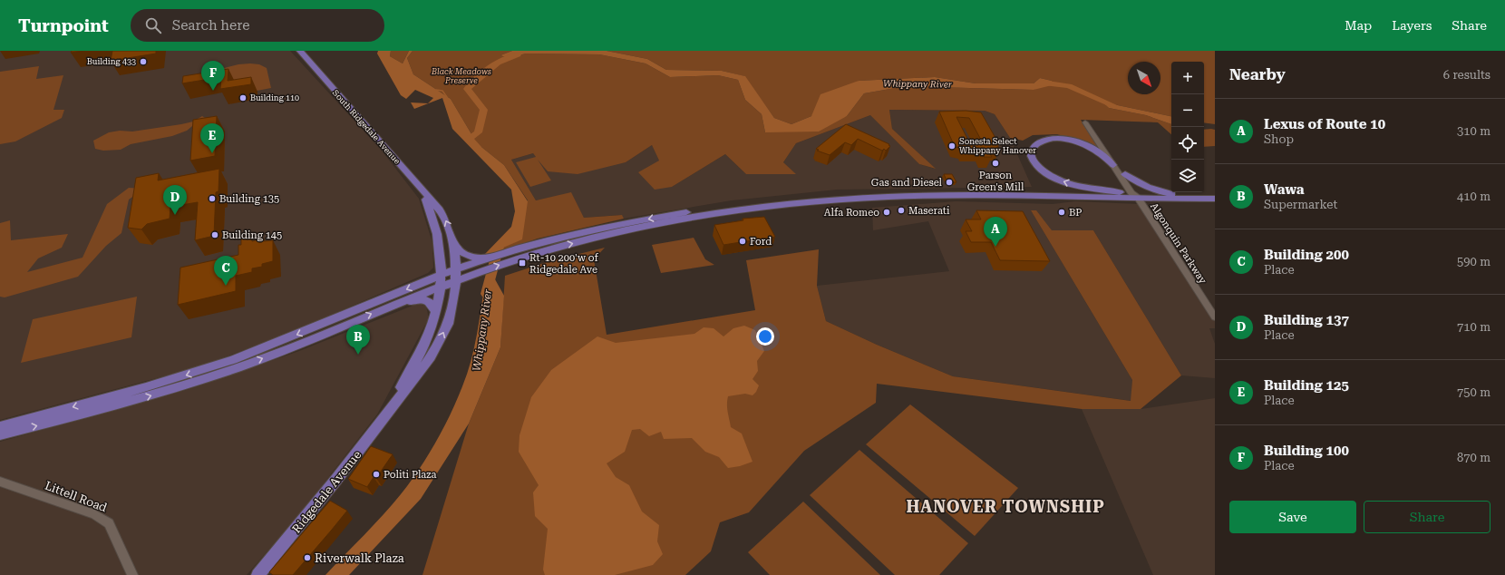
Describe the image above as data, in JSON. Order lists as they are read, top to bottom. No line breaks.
{"streets":{"main road":["South Ridgedale Avenue","Ridgedale Avenue"],"street":["Algonquin Parkway","Littell Road"]},"crossings":[["South Ridgedale Avenue","Ridgedale Avenue"]],"districts":["HANOVER TOWNSHIP"],"water":["Whippany River"],"parks":["Black Meadows Preserve"],"places":{"other":["Building 433","Building 110","Sonesta Select Whippany Hanover","Parson Green's Mill","Gas and Diesel","Building 135","Maserati","Alfa Romeo","BP","Building 145","Ford","Politi Plaza","Riverwalk Plaza"],"transit":["Rt-10 200'w of Ridgedale Ave"]},"north":"bottom right","page":{"header":"Turnpoint","search":"Search here","nav":["Map","Layers","Share"],"heading":["Nearby","6 results"],"pins":["F","E","D","A","C","B"],"map_buttons":["+","−"],"list":[{"mark":"A","name":"Lexus of Route 10","note":"Shop","value":"310 m"},{"mark":"B","name":"Wawa","note":"Supermarket","value":"410 m"},{"mark":"C","name":"Building 200","note":"Place","value":"590 m"},{"mark":"D","name":"Building 137","note":"Place","value":"710 m"},{"mark":"E","name":"Building 125","note":"Place","value":"750 m"},{"mark":"F","name":"Building 100","note":"Place","value":"870 m"}],"buttons":["Save","Share"]}}
